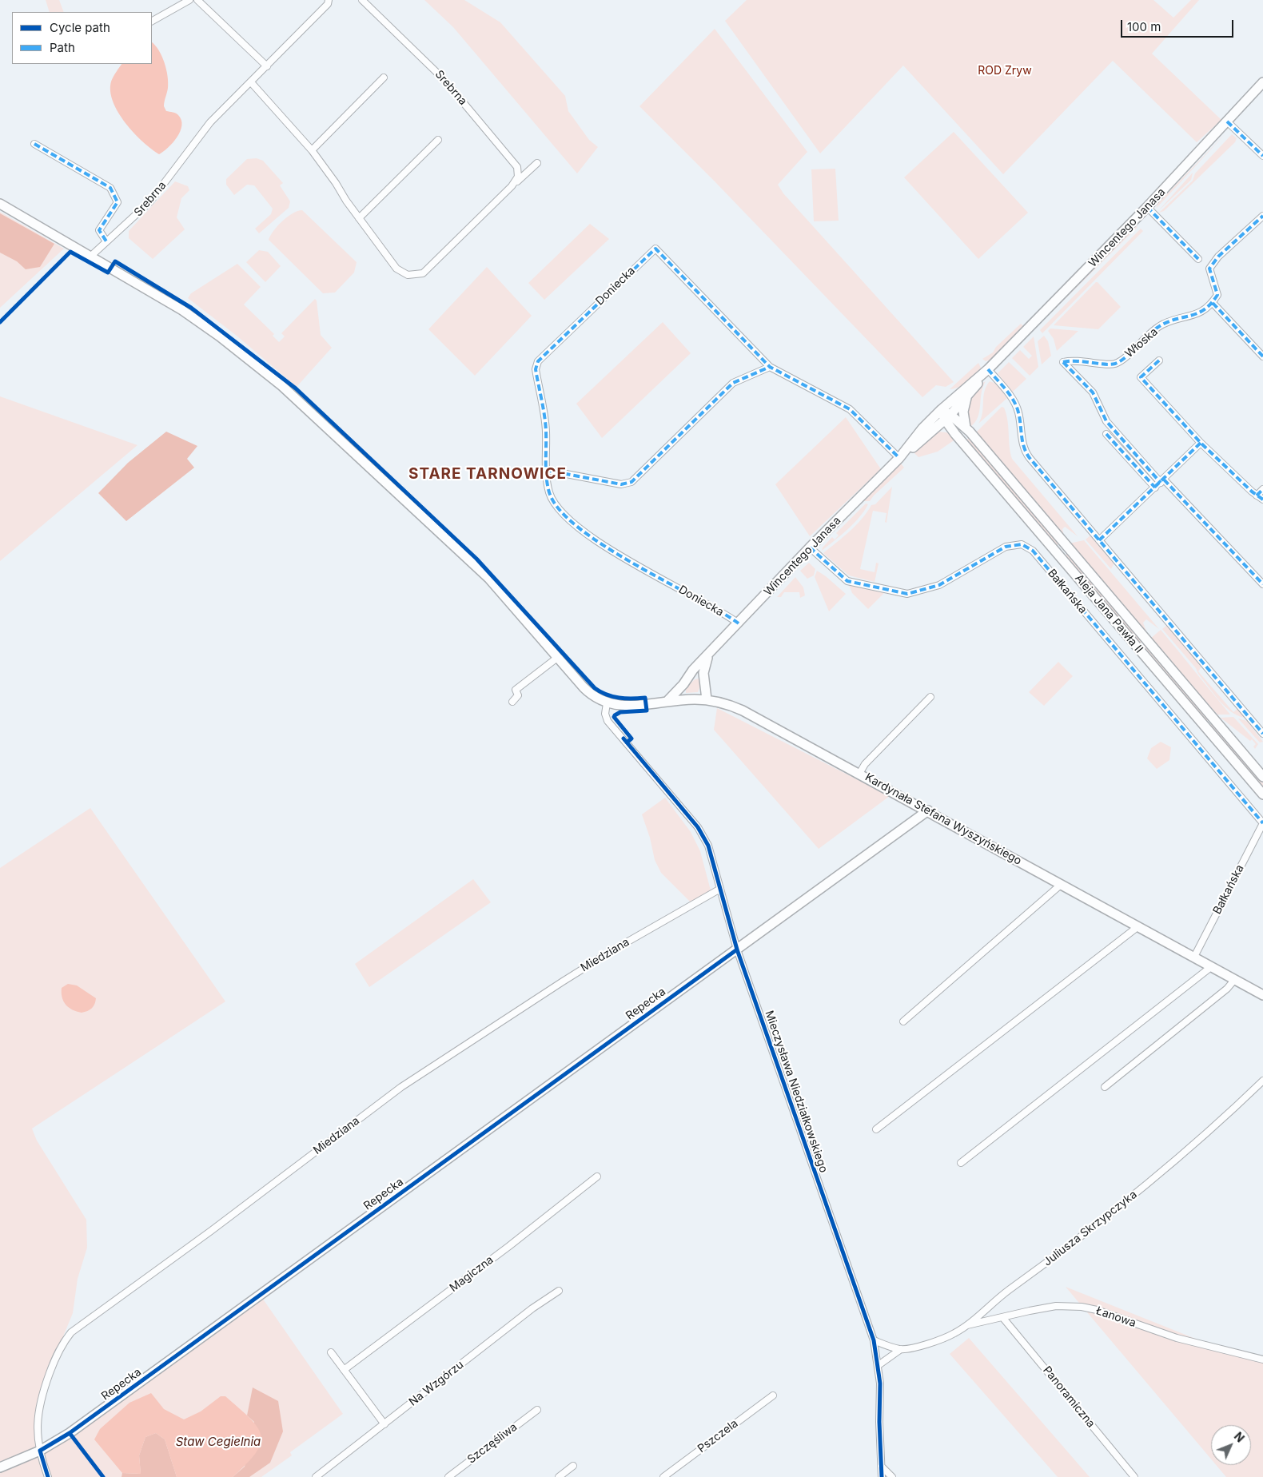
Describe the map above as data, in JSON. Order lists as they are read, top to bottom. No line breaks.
{"streets":{"street":["Srebrna","Wincentego Janasa","Doniecka","Włoska","Bałkańska","Aleja Jana Pawła II","Kardynała Stefana Wyszyńskiego","Miedziana","Repecka","Mieczysława Niedziałkowskiego","Juliusza Skrzypczyka","Magiczna","Łanowa","Na Wzgórzu","Panoramiczna","Pszczela","Szczęśliwa"]},"crossings":[["Wincentego Janasa","Doniecka"],["Wincentego Janasa","Bałkańska"],["Wincentego Janasa","Aleja Jana Pawła II"],["Wincentego Janasa","Kardynała Stefana Wyszyńskiego"],["Bałkańska","Kardynała Stefana Wyszyńskiego"],["Kardynała Stefana Wyszyńskiego","Repecka"],["Kardynała Stefana Wyszyńskiego","Mieczysława Niedziałkowskiego"],["Miedziana","Repecka"],["Miedziana","Mieczysława Niedziałkowskiego"],["Repecka","Mieczysława Niedziałkowskiego"],["Mieczysława Niedziałkowskiego","Juliusza Skrzypczyka"],["Juliusza Skrzypczyka","Łanowa"],["Łanowa","Panoramiczna"]],"districts":["STARE TARNOWICE"],"water":["Staw Cegielnia"],"parks":["ROD Zryw"],"legend":["Cycle path","Path"],"scale_bar":"100 m","north":"top right"}
